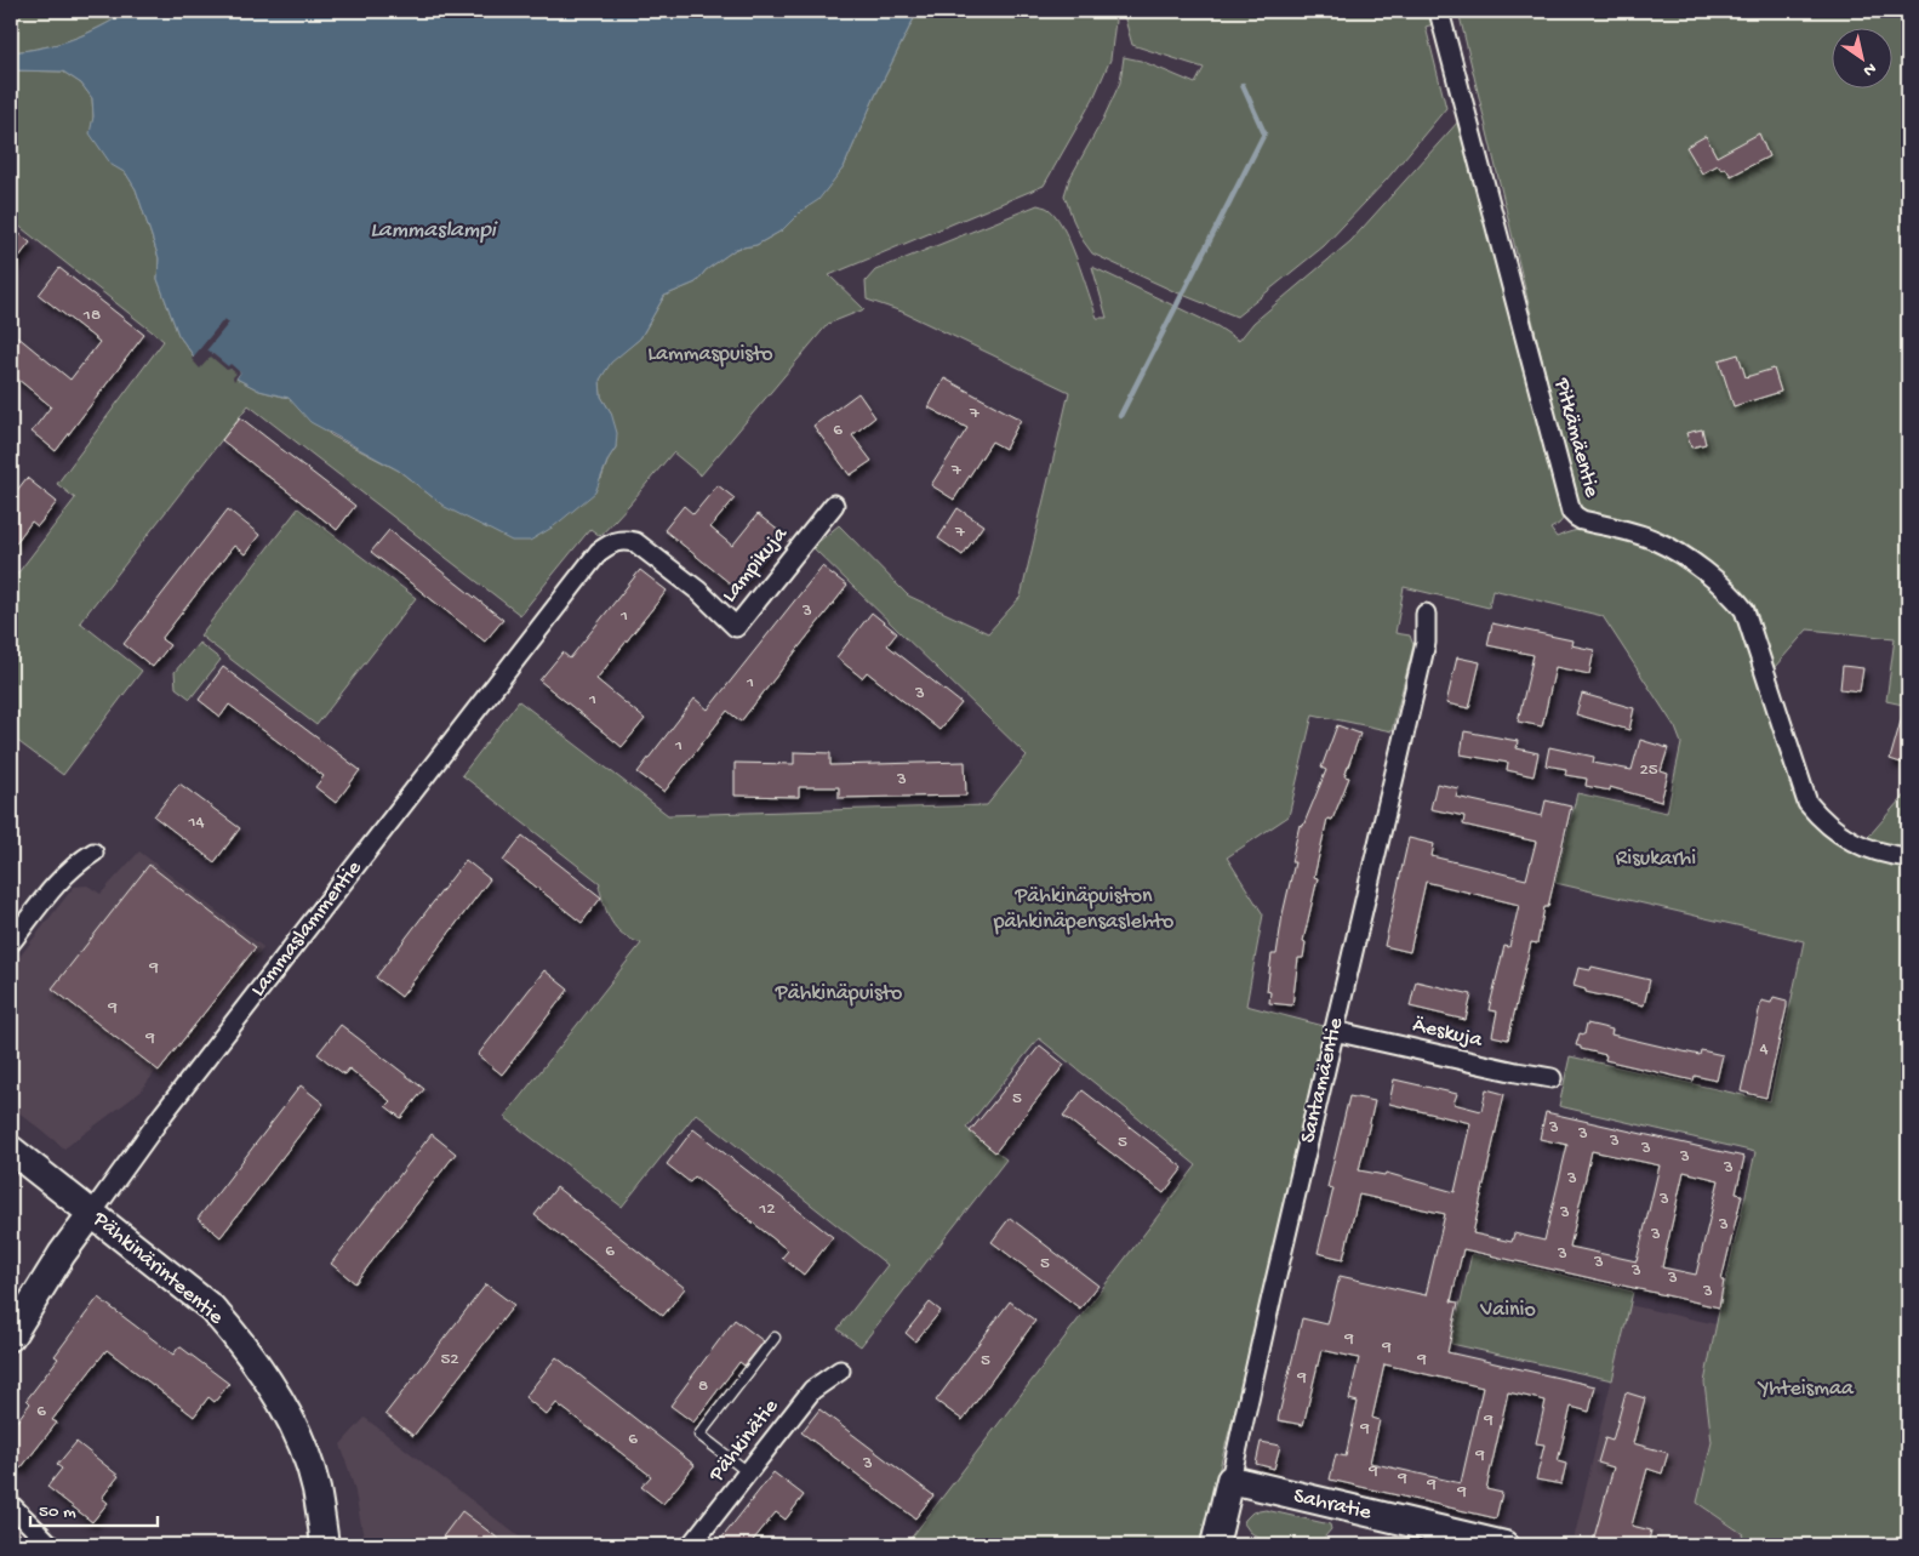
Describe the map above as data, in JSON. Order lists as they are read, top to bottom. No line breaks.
{"streets":{"street":["Pitkämäentie","Lampikuja","Lammaslammentie","Äeskuja","Santamäentie","Pähkinärinteentie","Pähkinätie","Sahratie"]},"crossings":[["Lampikuja","Lammaslammentie"],["Lammaslammentie","Pähkinärinteentie"],["Äeskuja","Santamäentie"],["Santamäentie","Sahratie"]],"water":["Lammaslampi"],"parks":["Lammaspuisto","Risukarhi","Pähkinäpuiston pähkinäpensaslehto","Pähkinäpuisto","Vainio","Yhteismaa"],"house_numbers":["18","7","6","7","7","3","1","1","3","1","1","25","3","14","9","9","9","4","5","3","3","3","5","3","3","3","3","3","12","3","3","3","6","3","3","5","3","3","3","9","9","52","9","5","9","8","6","9","9","6","9","3","9","9","9","9"],"scale_bar":"50 m","north":"bottom right"}
